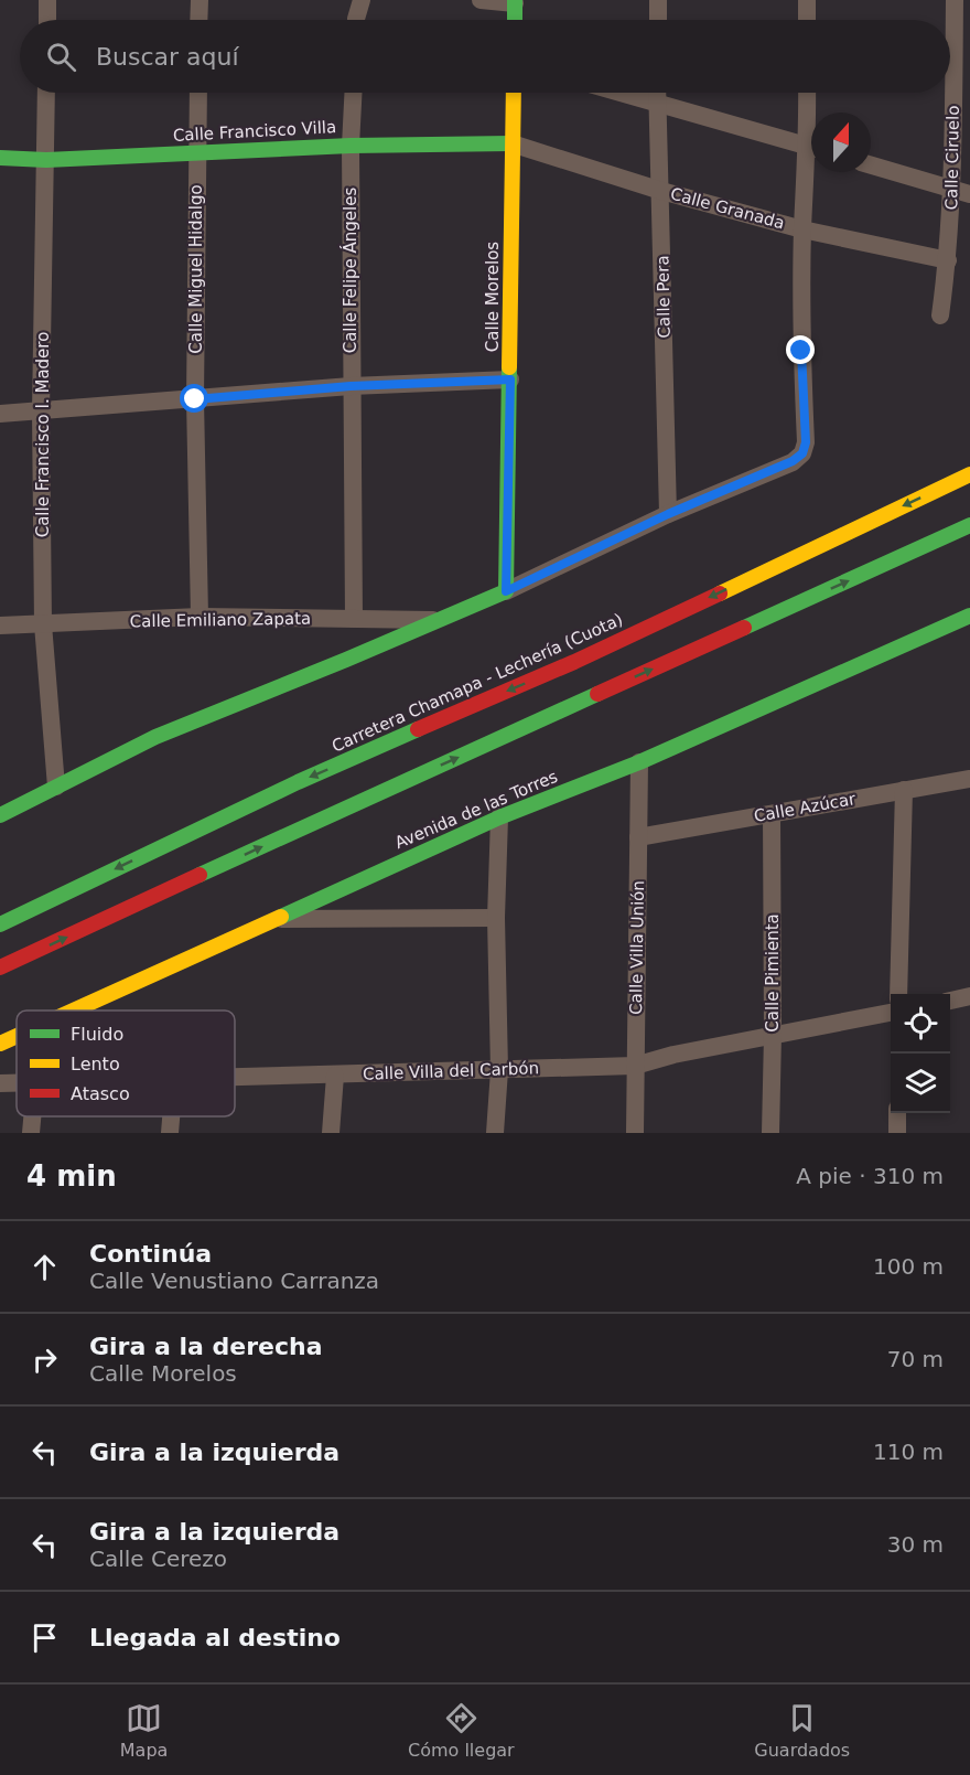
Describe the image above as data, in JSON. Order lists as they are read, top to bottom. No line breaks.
{"streets":{"main road":["Calle Francisco Villa","Calle Morelos","Carretera Chamapa - Lechería (Cuota)","Avenida de las Torres"],"street":["Calle Ciruelo","Calle Granada","Calle Miguel Hidalgo","Calle Felipe Ángeles","Calle Pera","Calle Francisco I. Madero","Calle Emiliano Zapata","Calle Azúcar","Calle Villa Unión","Calle Pimienta","Calle Villa del Carbón"]},"crossings":[["Calle Francisco Villa","Calle Granada"],["Calle Francisco Villa","Calle Miguel Hidalgo"],["Calle Francisco Villa","Calle Felipe Ángeles"],["Calle Francisco Villa","Calle Morelos"],["Calle Francisco Villa","Calle Francisco I. Madero"],["Calle Ciruelo","Calle Granada"],["Calle Granada","Calle Morelos"],["Calle Granada","Calle Pera"],["Calle Miguel Hidalgo","Calle Emiliano Zapata"],["Calle Felipe Ángeles","Calle Emiliano Zapata"],["Calle Francisco I. Madero","Calle Emiliano Zapata"],["Calle Azúcar","Calle Villa Unión"],["Calle Azúcar","Calle Pimienta"],["Avenida de las Torres","Calle Villa Unión"],["Calle Villa Unión","Calle Villa del Carbón"],["Calle Pimienta","Calle Villa del Carbón"]],"legend":["Fluido","Lento","Atasco"],"north":"top","page":{"search":"Buscar aquí","heading":["4 min","A pie · 310 m"],"list":[["Continúa","Calle Venustiano Carranza","100 m"],["Gira a la derecha","Calle Morelos","70 m"],["Gira a la izquierda","110 m"],["Gira a la izquierda","Calle Cerezo","30 m"],"Llegada al destino"],"nav":["Mapa","Cómo llegar","Guardados"]}}
